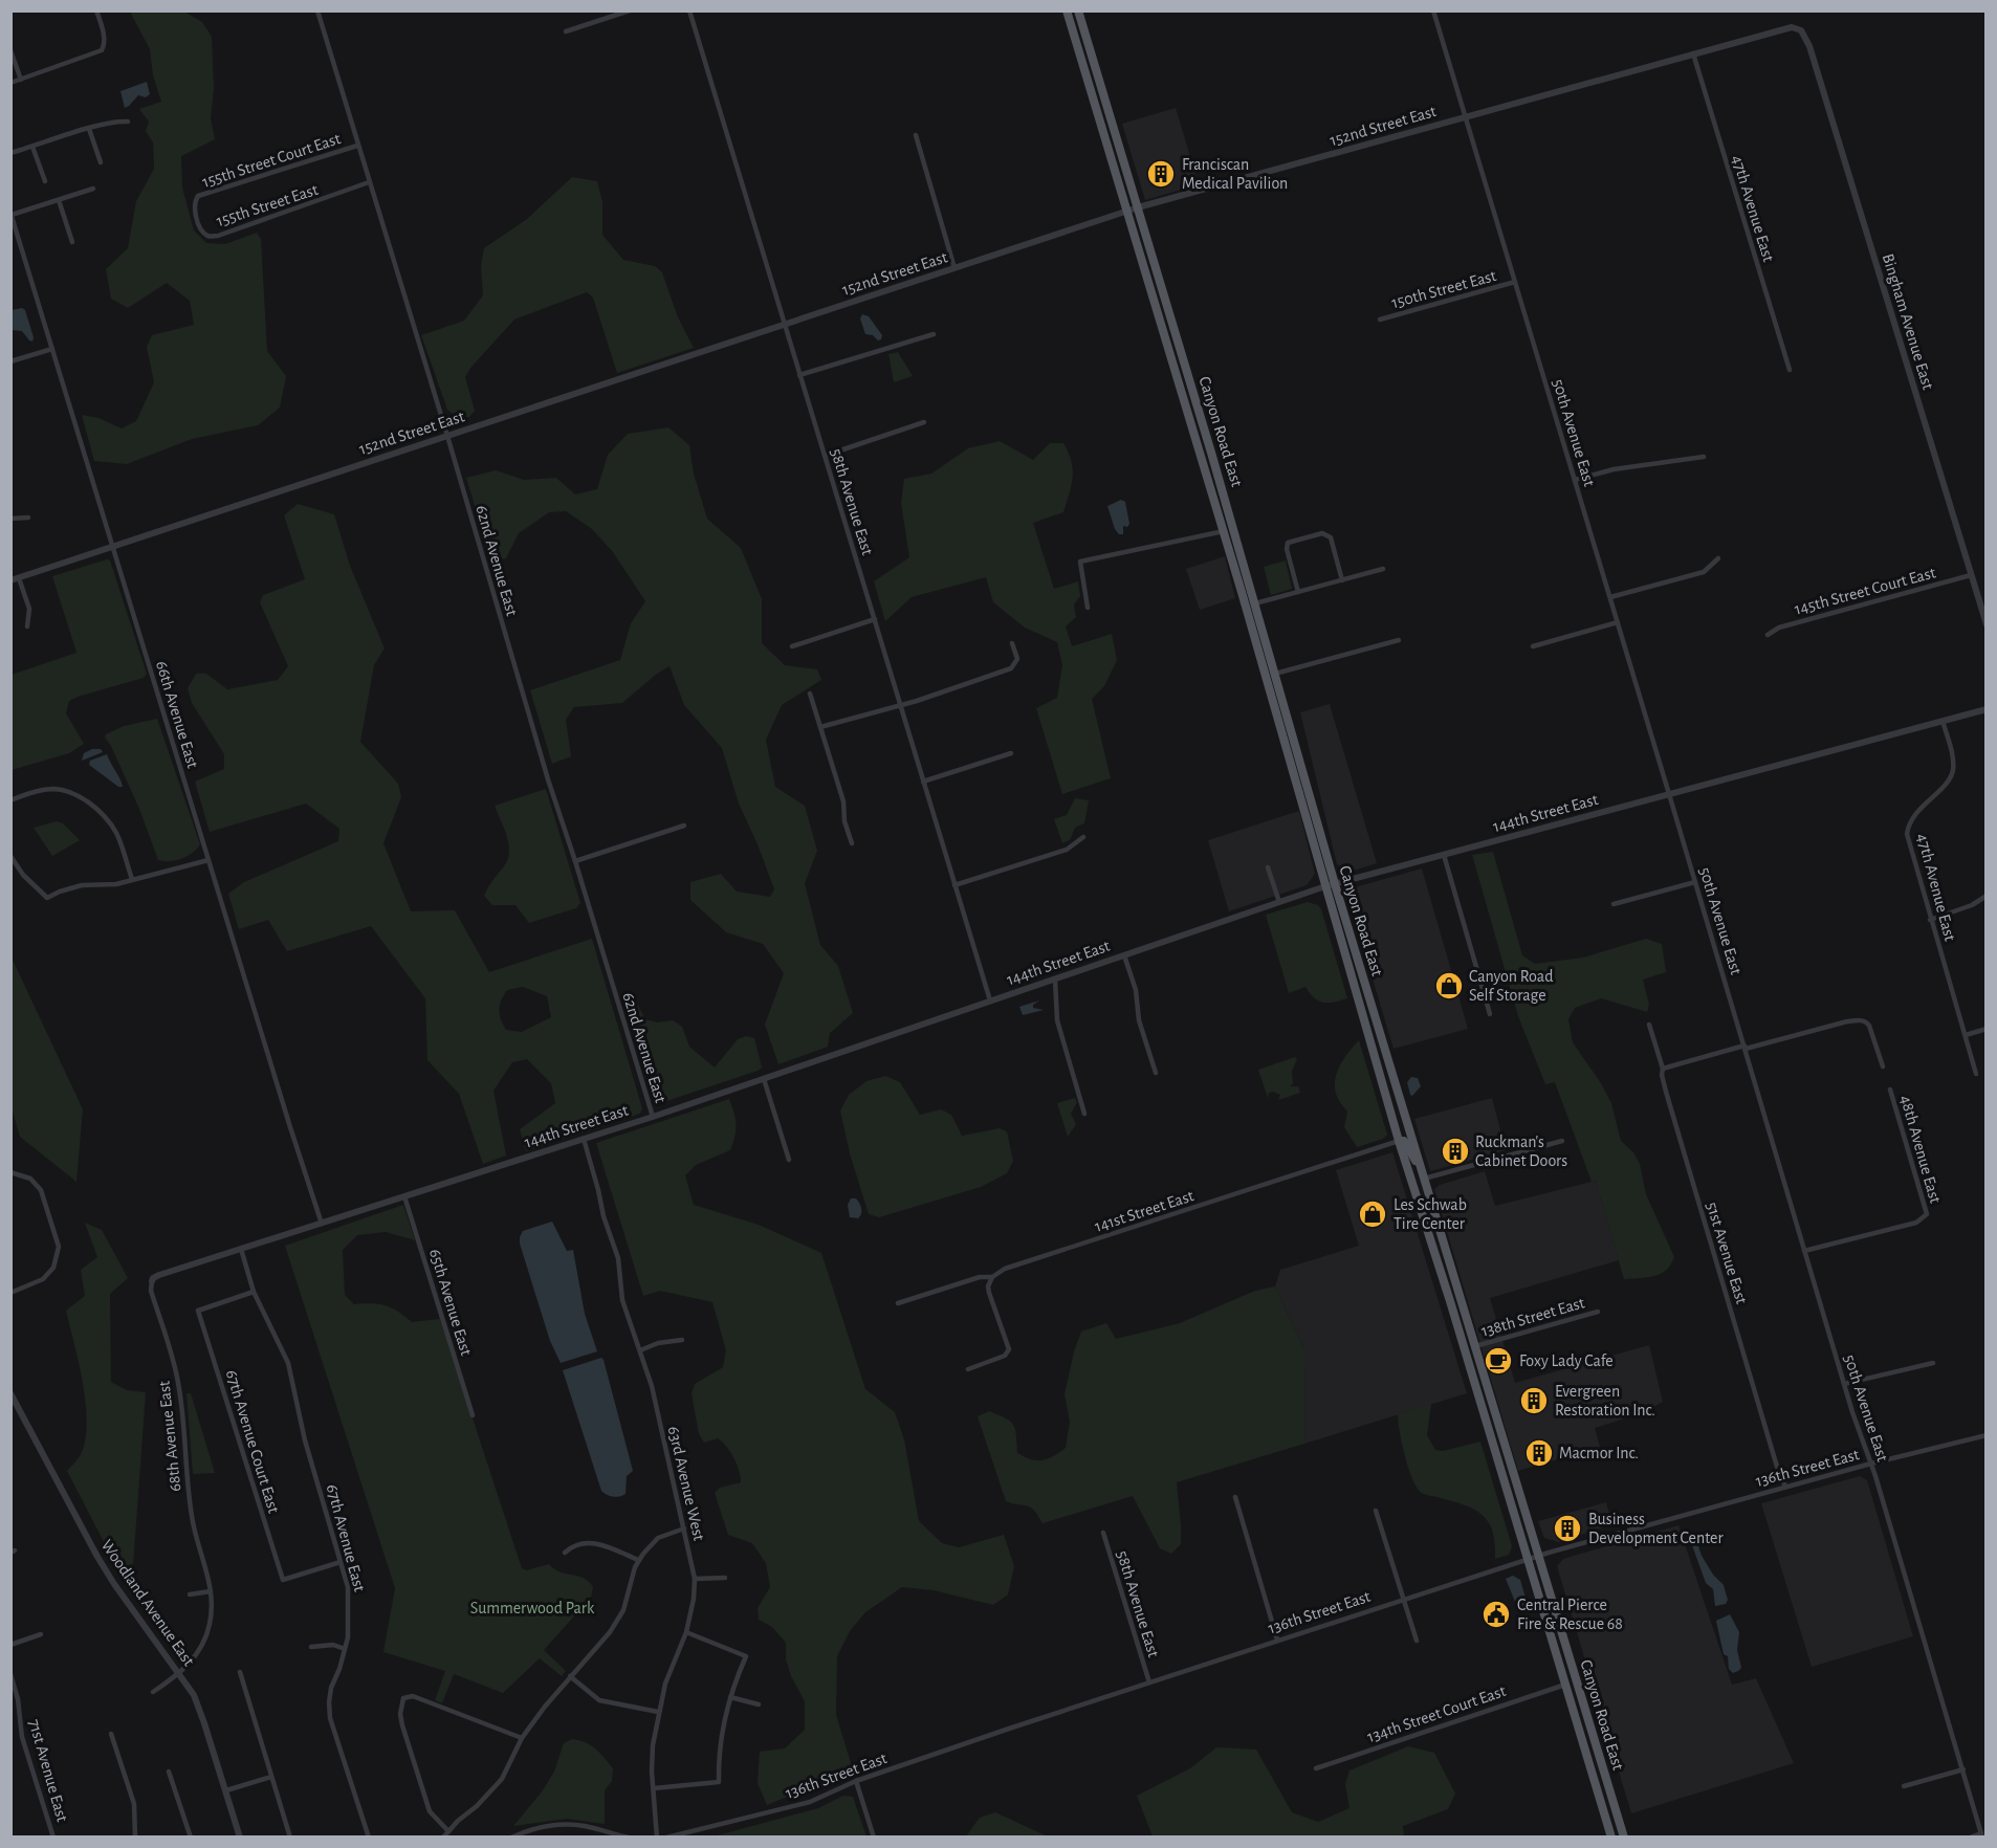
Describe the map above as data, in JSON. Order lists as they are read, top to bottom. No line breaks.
{"streets":{"main road":["Canyon Road East"],"street":["152nd Street East","155th Street Court East","155th Street East","47th Avenue East","150th Street East","Bingham Avenue East","50th Avenue East","58th Avenue East","62nd Avenue East","145th Street Court East","66th Avenue East","144th Street East","48th Avenue East","141st Street East","51st Avenue East","65th Avenue East","138th Street East","68th Avenue East","67th Avenue Court East","136th Street East","63rd Avenue West","67th Avenue East","Woodland Avenue East","134th Street Court East","71st Avenue East"]},"crossings":[["152nd Street East","47th Avenue East"],["152nd Street East","Bingham Avenue East"],["152nd Street East","Canyon Road East"],["152nd Street East","50th Avenue East"],["152nd Street East","58th Avenue East"],["152nd Street East","62nd Avenue East"],["152nd Street East","66th Avenue East"],["155th Street Court East","155th Street East"],["155th Street Court East","62nd Avenue East"],["155th Street East","62nd Avenue East"],["47th Avenue East","144th Street East"],["150th Street East","50th Avenue East"],["Bingham Avenue East","145th Street Court East"],["Canyon Road East","144th Street East"],["Canyon Road East","141st Street East"],["Canyon Road East","138th Street East"],["Canyon Road East","136th Street East"],["Canyon Road East","134th Street Court East"],["50th Avenue East","144th Street East"],["50th Avenue East","48th Avenue East"],["50th Avenue East","136th Street East"],["58th Avenue East","144th Street East"],["58th Avenue East","136th Street East"],["62nd Avenue East","144th Street East"],["66th Avenue East","144th Street East"],["144th Street East","65th Avenue East"],["144th Street East","68th Avenue East"],["144th Street East","63rd Avenue West"],["144th Street East","67th Avenue East"],["51st Avenue East","136th Street East"],["68th Avenue East","Woodland Avenue East"],["67th Avenue Court East","67th Avenue East"]],"parks":["Summerwood Park"],"places":{"building":["Franciscan Medical Pavilion","Ruckman's Cabinet Doors","Evergreen Restoration Inc.","Macmor Inc.","Business Development Center"],"shop":["Canyon Road Self Storage","Les Schwab Tire Center"],"cafe":["Foxy Lady Cafe"],"public building":["Central Pierce Fire & Rescue 68"]}}
